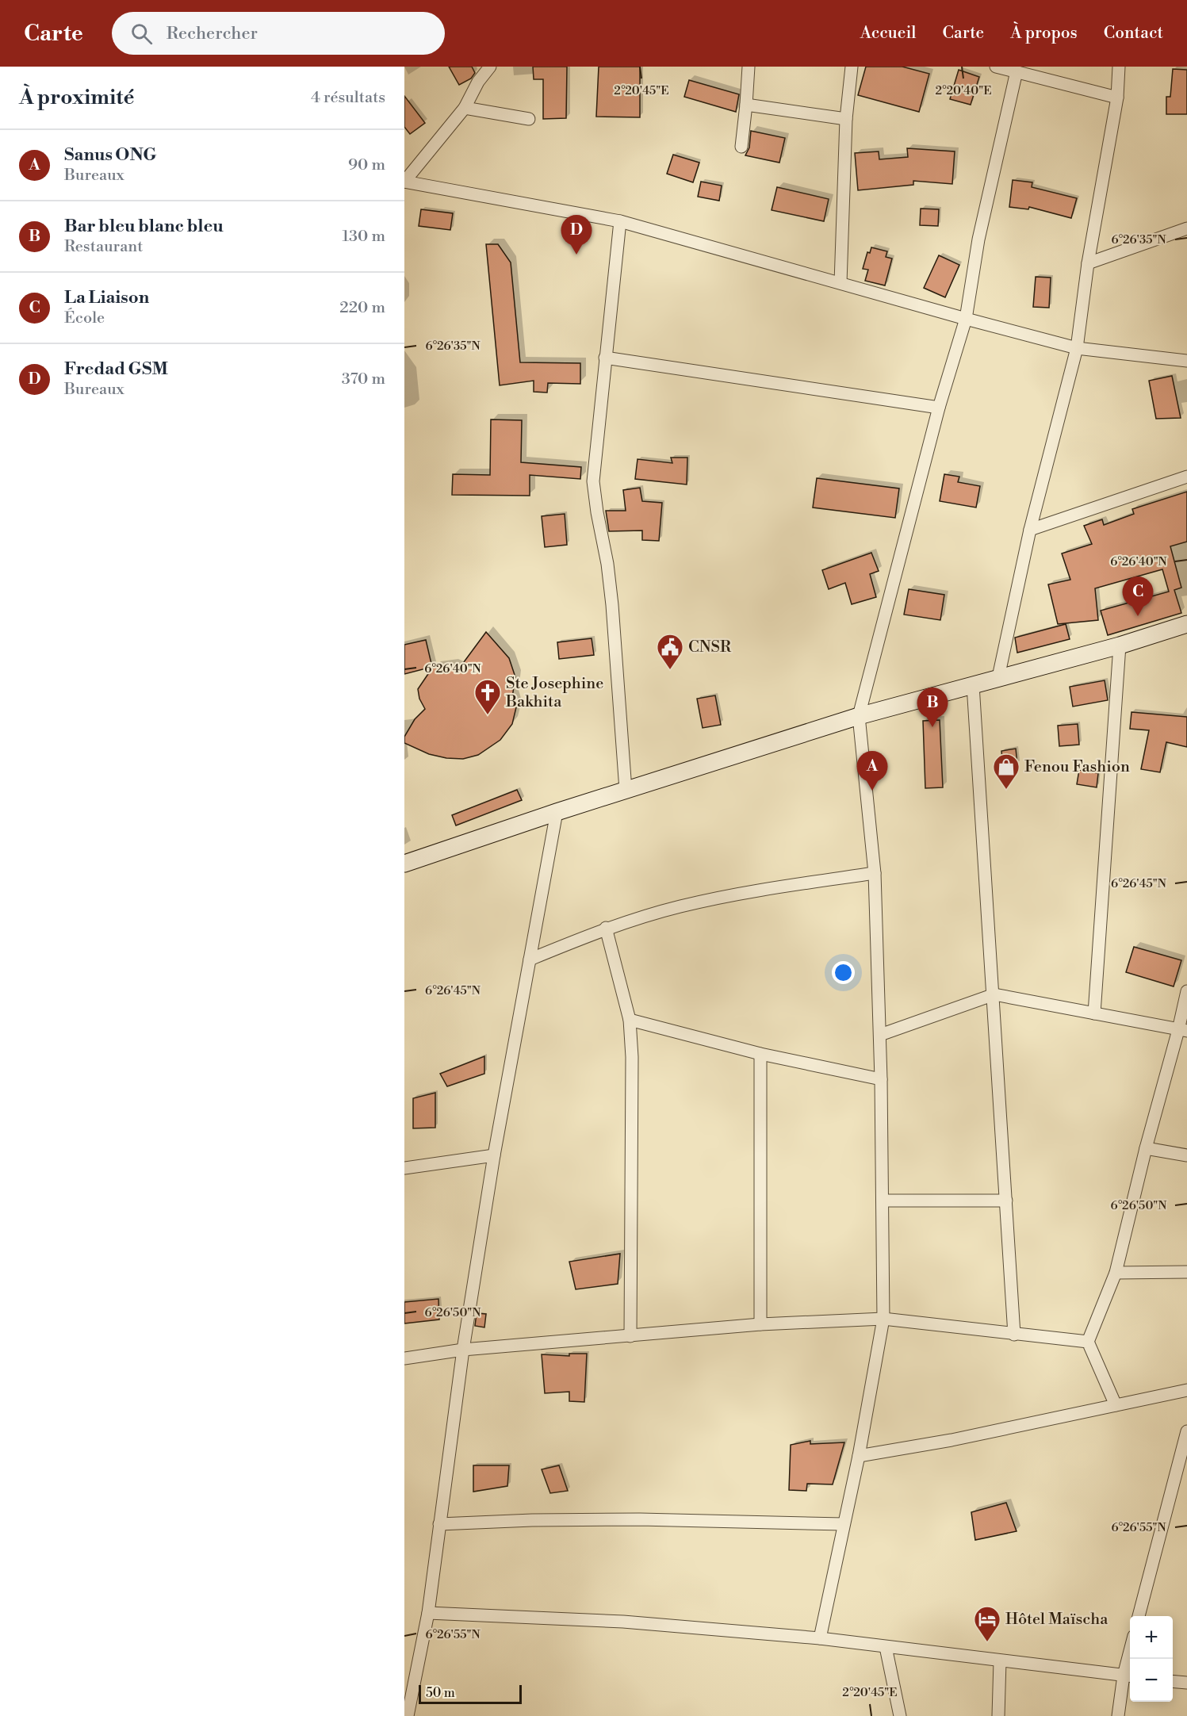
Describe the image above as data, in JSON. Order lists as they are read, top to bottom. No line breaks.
{"places":{"public building":["CNSR"],"church":["Ste Josephine Bakhita"],"shop":["Fenou Fashion"],"hotel":["Hôtel Maïscha"]},"scale_bar":"50 m","page":{"header":"Carte","search":"Rechercher","nav":["Accueil","Carte","À propos","Contact"],"heading":["À proximité","4 résultats"],"list":[{"mark":"A","name":"Sanus ONG","note":"Bureaux","value":"90 m"},{"mark":"B","name":"Bar bleu blanc bleu","note":"Restaurant","value":"130 m"},{"mark":"C","name":"La Liaison","note":"École","value":"220 m"},{"mark":"D","name":"Fredad GSM","note":"Bureaux","value":"370 m"}],"pins":["D","C","B","A"],"map_buttons":["+","−"],"scale":"50 m"},"coordinates":["2°20'45\"E","2°20'40\"E","6°26'35\"N","6°26'40\"N","6°26'45\"N","6°26'50\"N","6°26'55\"N"]}
